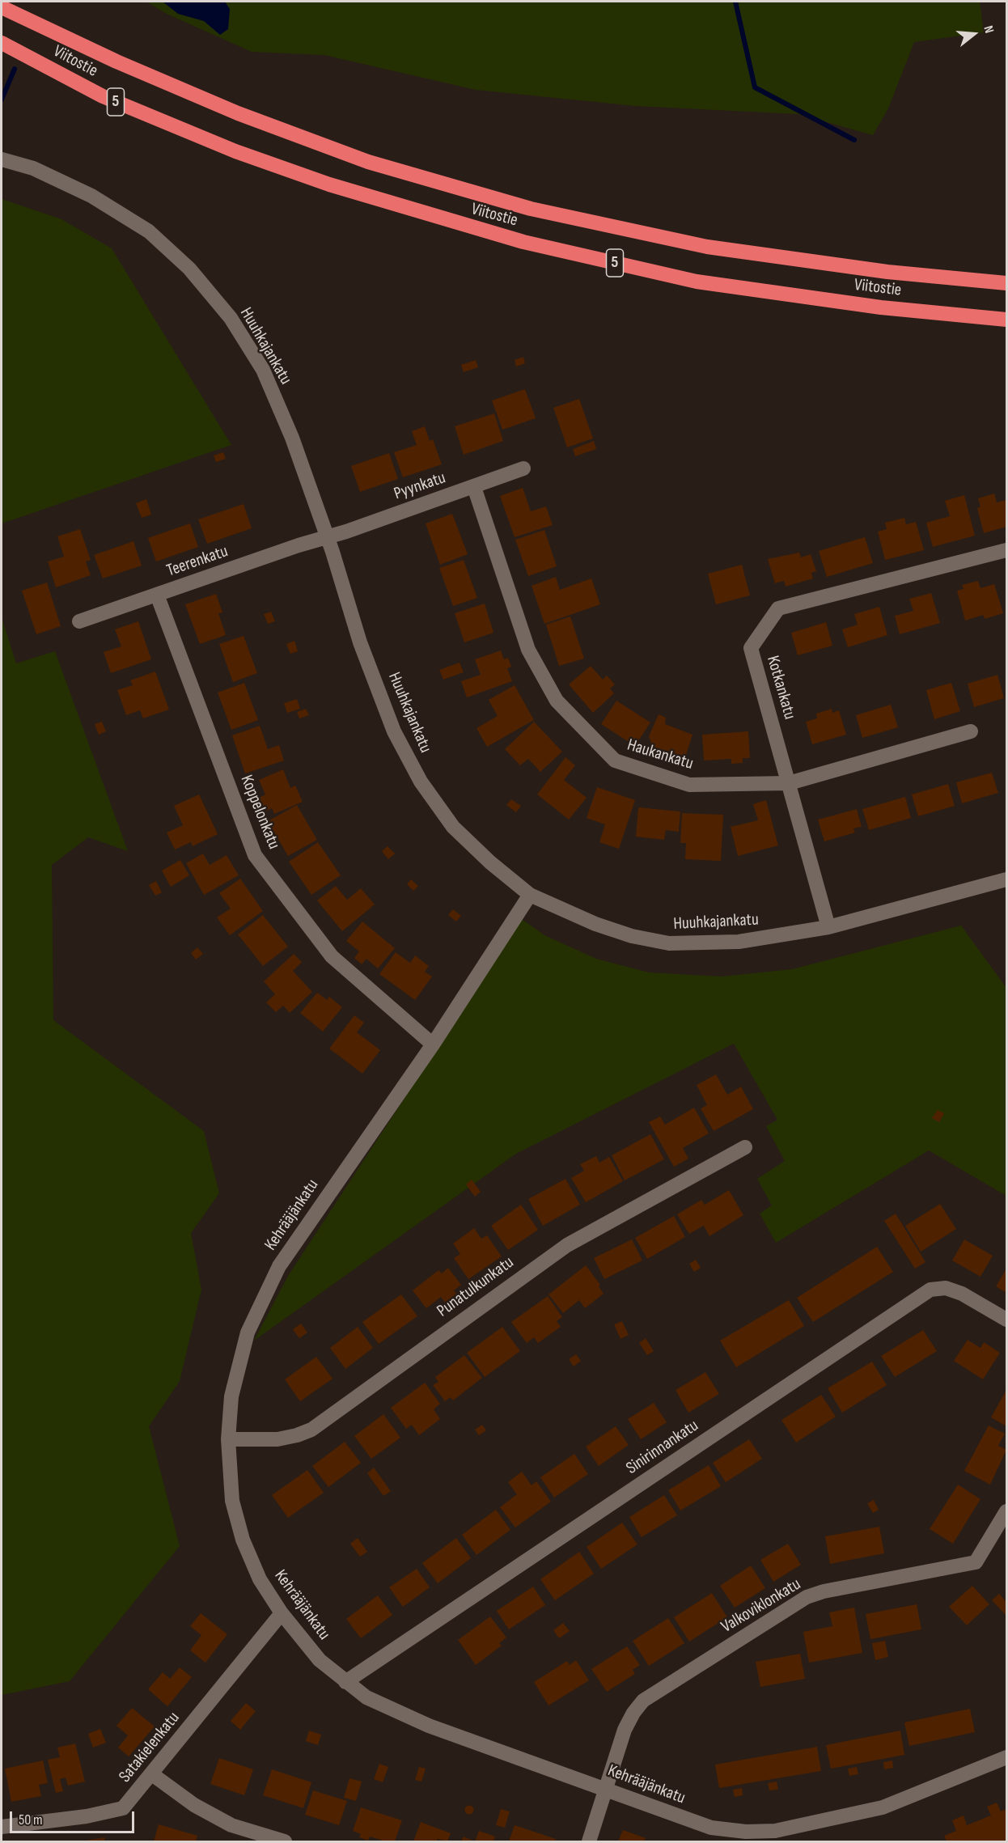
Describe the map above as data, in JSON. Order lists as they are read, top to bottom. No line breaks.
{"streets":{"highway":["Viitostie","5"],"street":["Huuhkajankatu","Pyynkatu","Teerenkatu","Kotkankatu","Haukankatu","Koppelonkatu","Kehrääjänkatu","Punatulkunkatu","Sinirinnankatu","Valkoviklonkatu","Satakielenkatu"]},"crossings":[["Huuhkajankatu","Pyynkatu"],["Huuhkajankatu","Teerenkatu"],["Huuhkajankatu","Kotkankatu"],["Huuhkajankatu","Kehrääjänkatu"],["Pyynkatu","Teerenkatu"],["Pyynkatu","Haukankatu"],["Teerenkatu","Koppelonkatu"],["Kotkankatu","Haukankatu"],["Koppelonkatu","Kehrääjänkatu"],["Kehrääjänkatu","Punatulkunkatu"],["Kehrääjänkatu","Sinirinnankatu"],["Kehrääjänkatu","Valkoviklonkatu"],["Kehrääjänkatu","Satakielenkatu"]],"scale_bar":"50 m","north":"right"}
